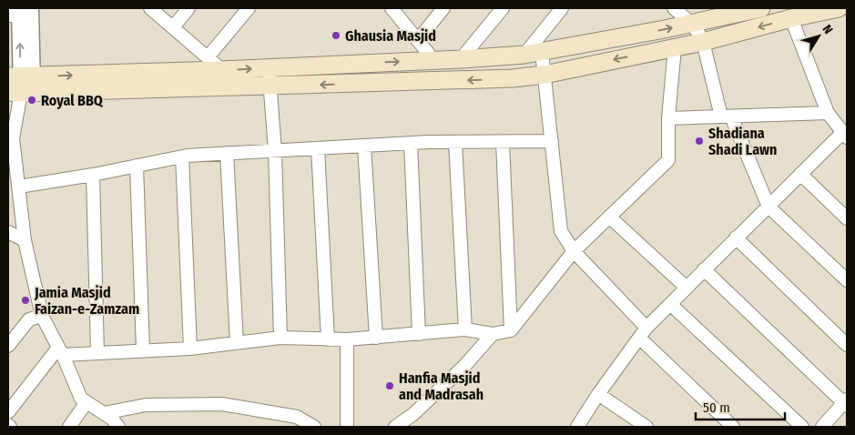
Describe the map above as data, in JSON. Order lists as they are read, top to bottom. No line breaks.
{"places":["Ghausia Masjid","Royal BBQ","Shadiana Shadi Lawn","Jamia Masjid Faizan-e-Zamzam","Hanfia Masjid and Madrasah"],"scale_bar":"50 m","north":"top right"}
